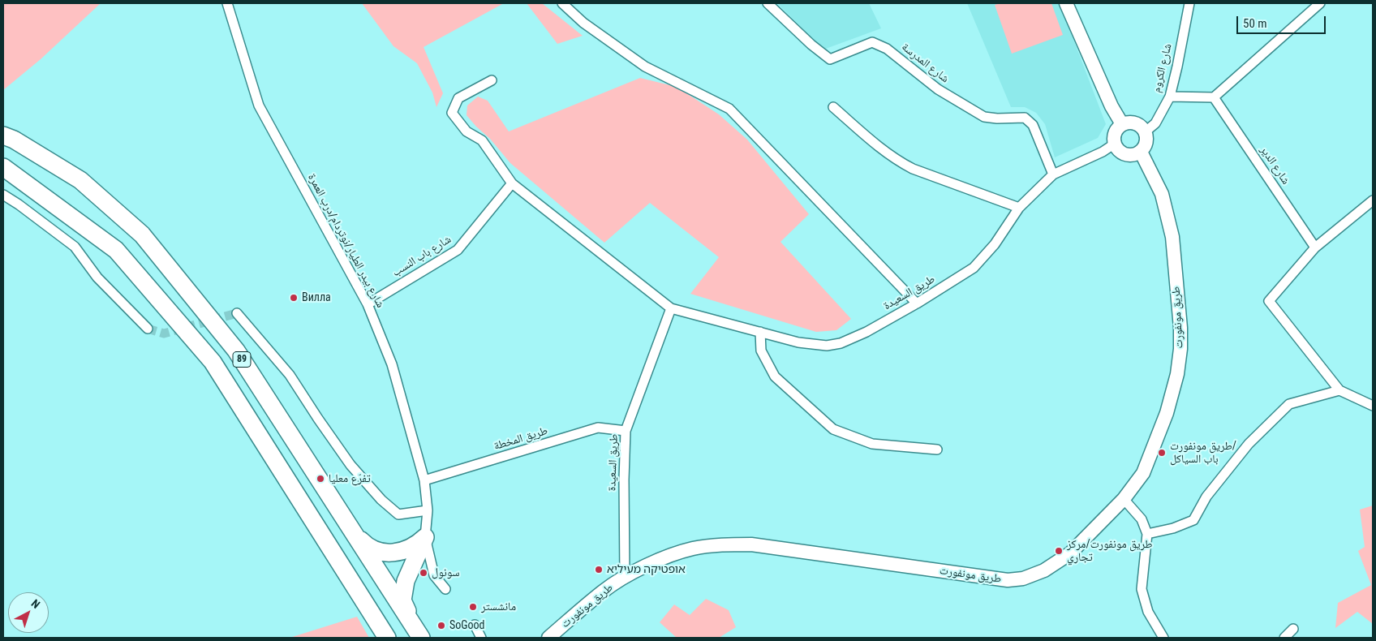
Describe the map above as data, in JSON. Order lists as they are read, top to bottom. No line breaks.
{"streets":{"highway":["89"],"main road":["طريق مونفورت"],"street":["شارع المدرسة","شارع الكروم","شارع الدير","شارع بيدر الطيار/نوتردام/درب العمرة","شارع باب النسب","طريق السعيدة","طريق المخطة"]},"crossings":[["شارع المدرسة","طريق السعيدة"],["شارع الكروم","طريق السعيدة"],["شارع الكروم","طريق مونفورت"],["شارع بيدر الطيار/نوتردام/درب العمرة","شارع باب النسب"],["شارع بيدر الطيار/نوتردام/درب العمرة","طريق المخطة"],["شارع باب النسب","طريق السعيدة"],["طريق السعيدة","طريق مونفورت"],["طريق السعيدة","طريق المخطة"]],"places":["Вилла","طريق مونفورت/ باب السياكل","تفرّع معليا","طريق مونفورت/مركز تجاري","אופטיקה מעיליא","سونول","مانشستر","SoGood"],"scale_bar":"50 m","north":"top right"}
